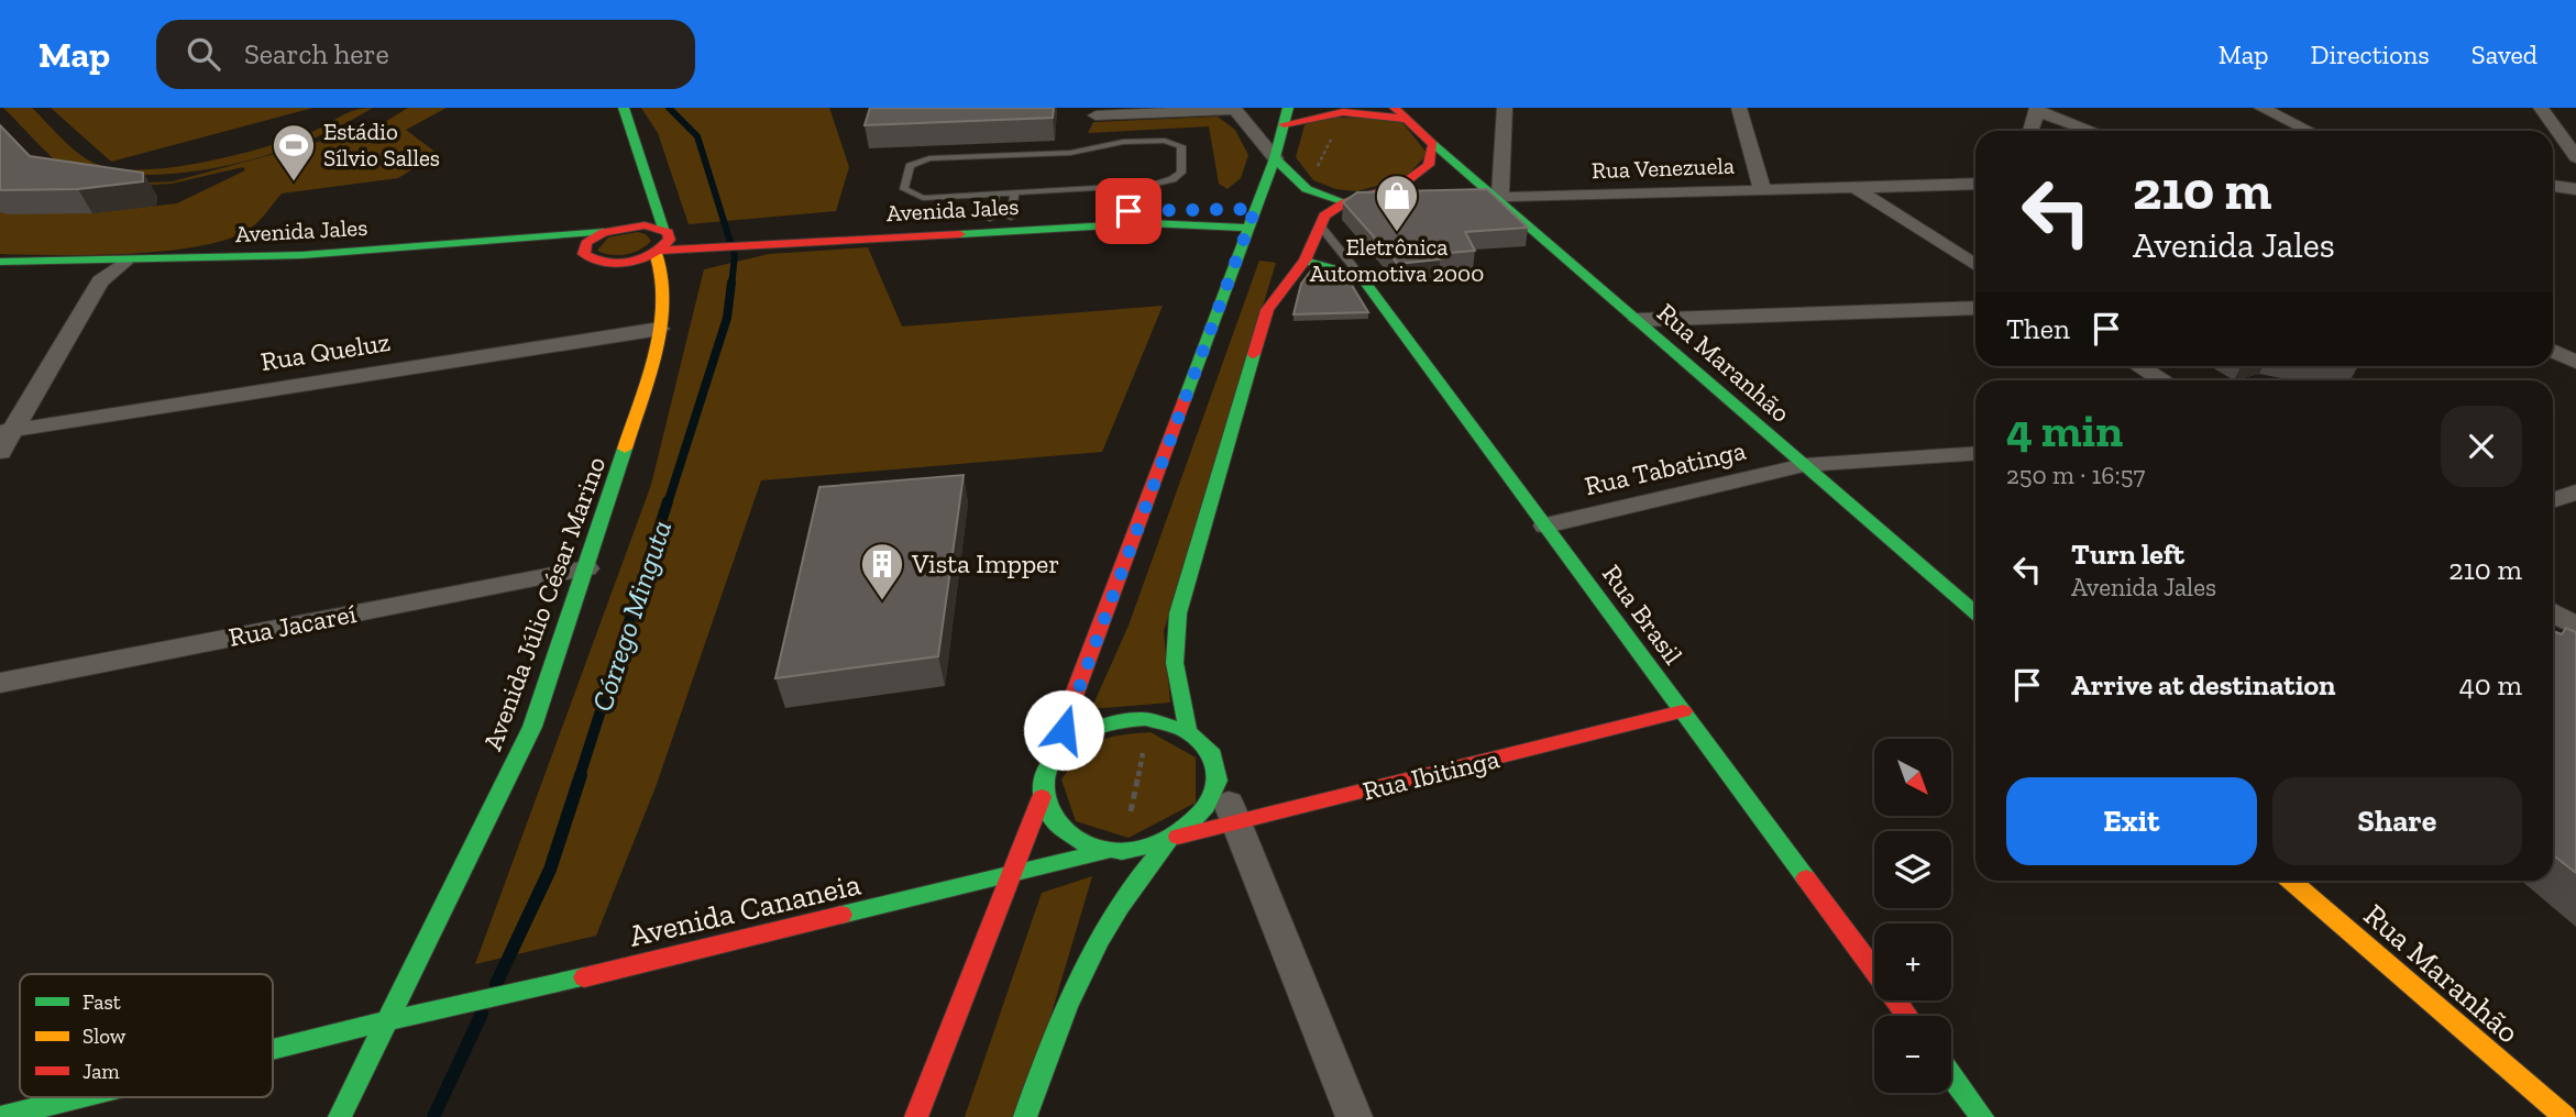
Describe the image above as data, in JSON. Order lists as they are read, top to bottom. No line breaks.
{"streets":{"street":["Rua Venezuela","Avenida Jales","Rua Queluz","Rua Maranhão","Rua Tabatinga","Avenida Júlio César Marino","Rua Brasil","Rua Jacareí","Rua Ibitinga","Avenida Cananeia"]},"crossings":[["Rua Venezuela","Rua Maranhão"],["Avenida Jales","Avenida Júlio César Marino"],["Rua Queluz","Avenida Júlio César Marino"],["Rua Maranhão","Rua Tabatinga"],["Rua Tabatinga","Rua Brasil"],["Avenida Júlio César Marino","Rua Jacareí"],["Avenida Júlio César Marino","Avenida Cananeia"],["Rua Brasil","Rua Ibitinga"],["Rua Ibitinga","Avenida Cananeia"]],"water":["Córrego Minguta"],"places":{"sports":["Estádio Sílvio Salles"],"shop":["Eletrônica Automotiva 2000"],"building":["Vista Impper"]},"legend":["Fast","Slow","Jam"],"north":"bottom right","page":{"header":"Map","search":"Search here","nav":["Map","Directions","Saved"],"turn":["210 m","Avenida Jales"],"then":"Then","heading":["4 min","250 m · 16:57"],"list":[{"name":"Turn left","note":"Avenida Jales","value":"210 m"},{"name":"Arrive at destination","value":"40 m"}],"map_buttons":["+","−"],"buttons":["Exit","Share"]}}
